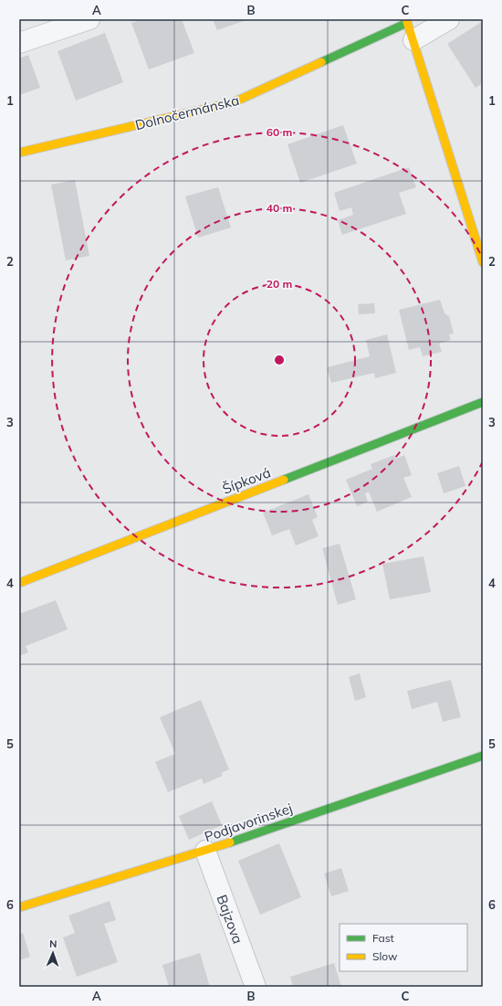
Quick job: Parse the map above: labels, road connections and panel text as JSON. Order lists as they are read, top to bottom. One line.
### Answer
{"streets":{"street":["Dolnočermánska","Šípková","Podjavorinskej","Bajzova"]},"crossings":[["Podjavorinskej","Bajzova"]],"legend":["Fast","Slow"],"north":"top","grid":{"columns":["A","B","C"],"rows":["1","2","3","4","5","6"]},"rings":["60 m","40 m","20 m"]}
